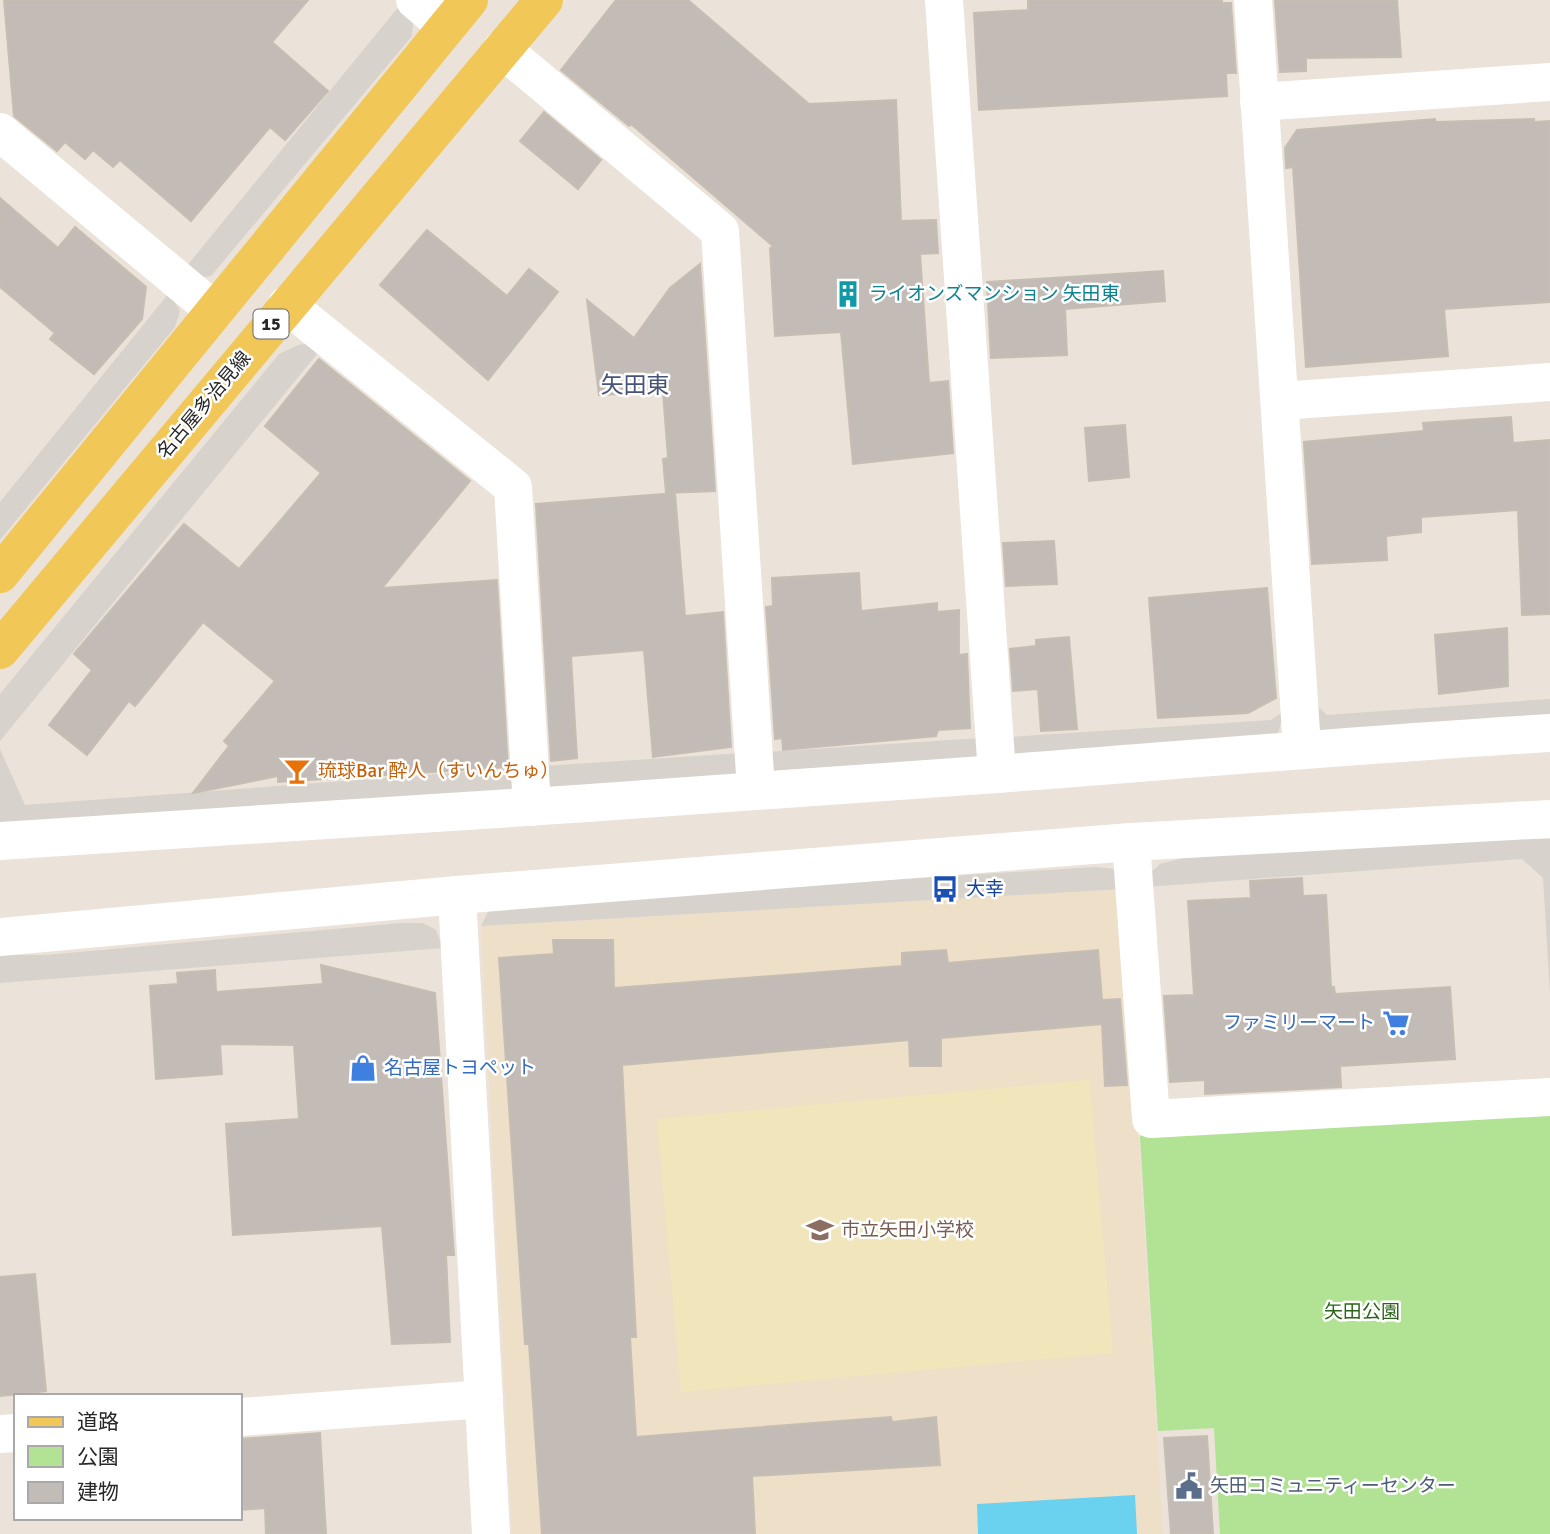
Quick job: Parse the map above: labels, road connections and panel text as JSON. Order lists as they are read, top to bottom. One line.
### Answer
{"streets":{"main road":["15","名古屋多治見線"]},"districts":["矢田東"],"parks":["矢田公園"],"places":{"building":["ライオンズマンション 矢田東"],"bar":["琉球Bar 酔人（すいんちゅ）"],"bus stop":["大幸"],"supermarket":["ファミリーマート"],"shop":["名古屋トヨペット"],"school or university":["市立矢田小学校"],"public building":["矢田コミュニティーセンター"]},"legend":["道路","公園","建物"]}
